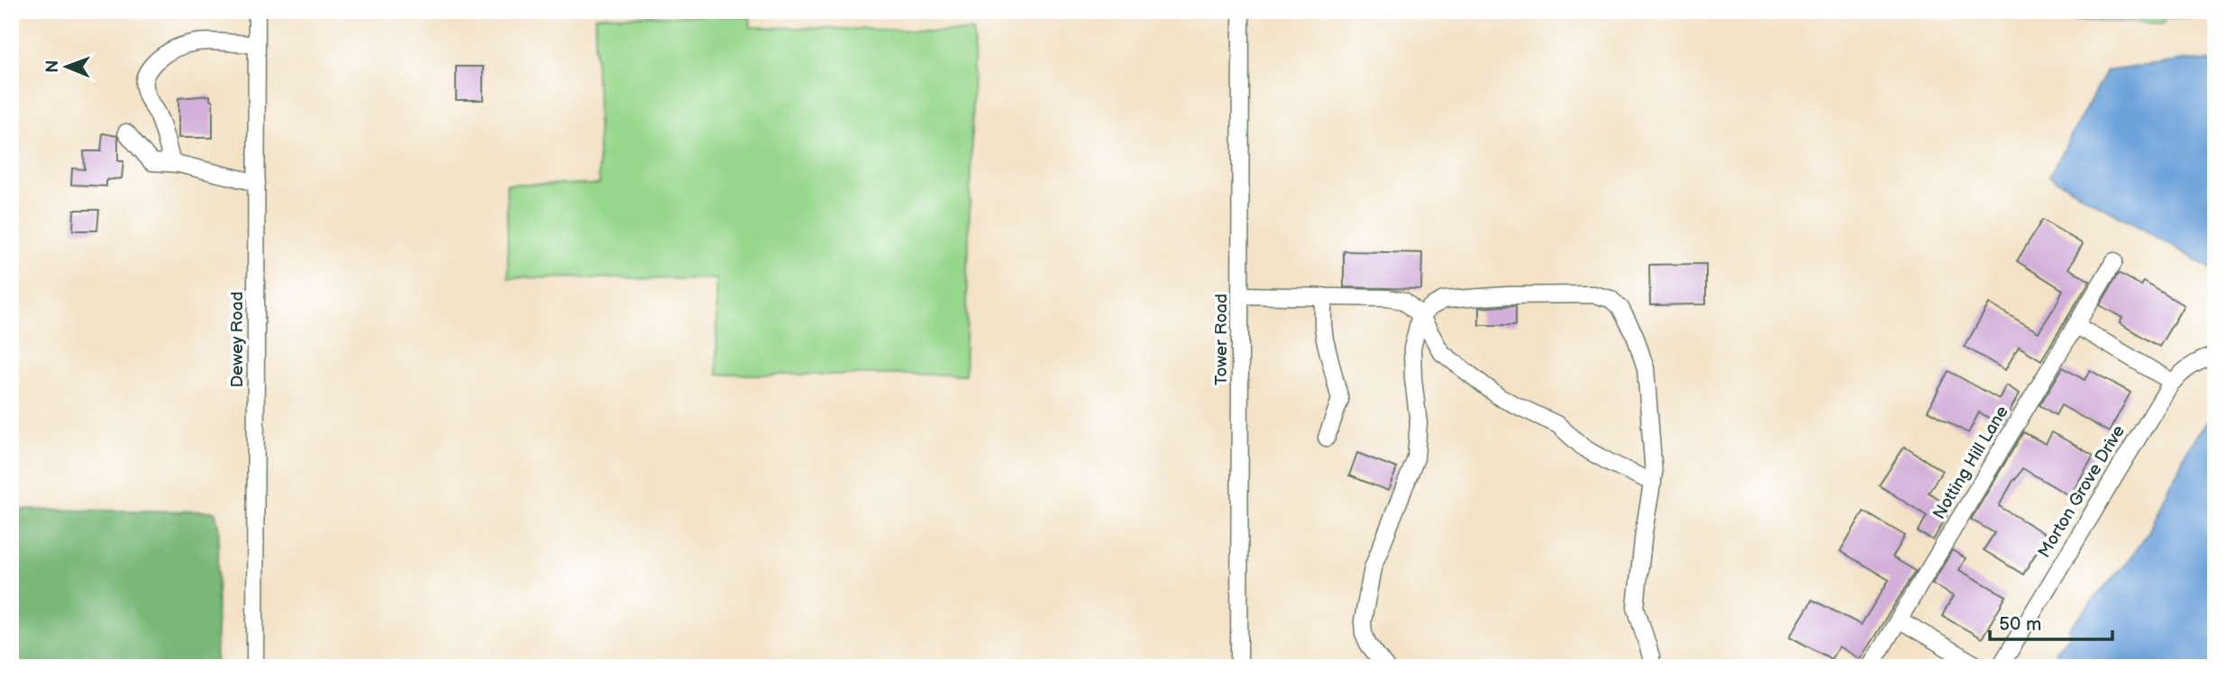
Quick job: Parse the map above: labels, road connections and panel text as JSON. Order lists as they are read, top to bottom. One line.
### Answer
{"streets":{"street":["Dewey Road","Tower Road","Notting Hill Lane","Morton Grove Drive"]},"scale_bar":"50 m","north":"left"}
